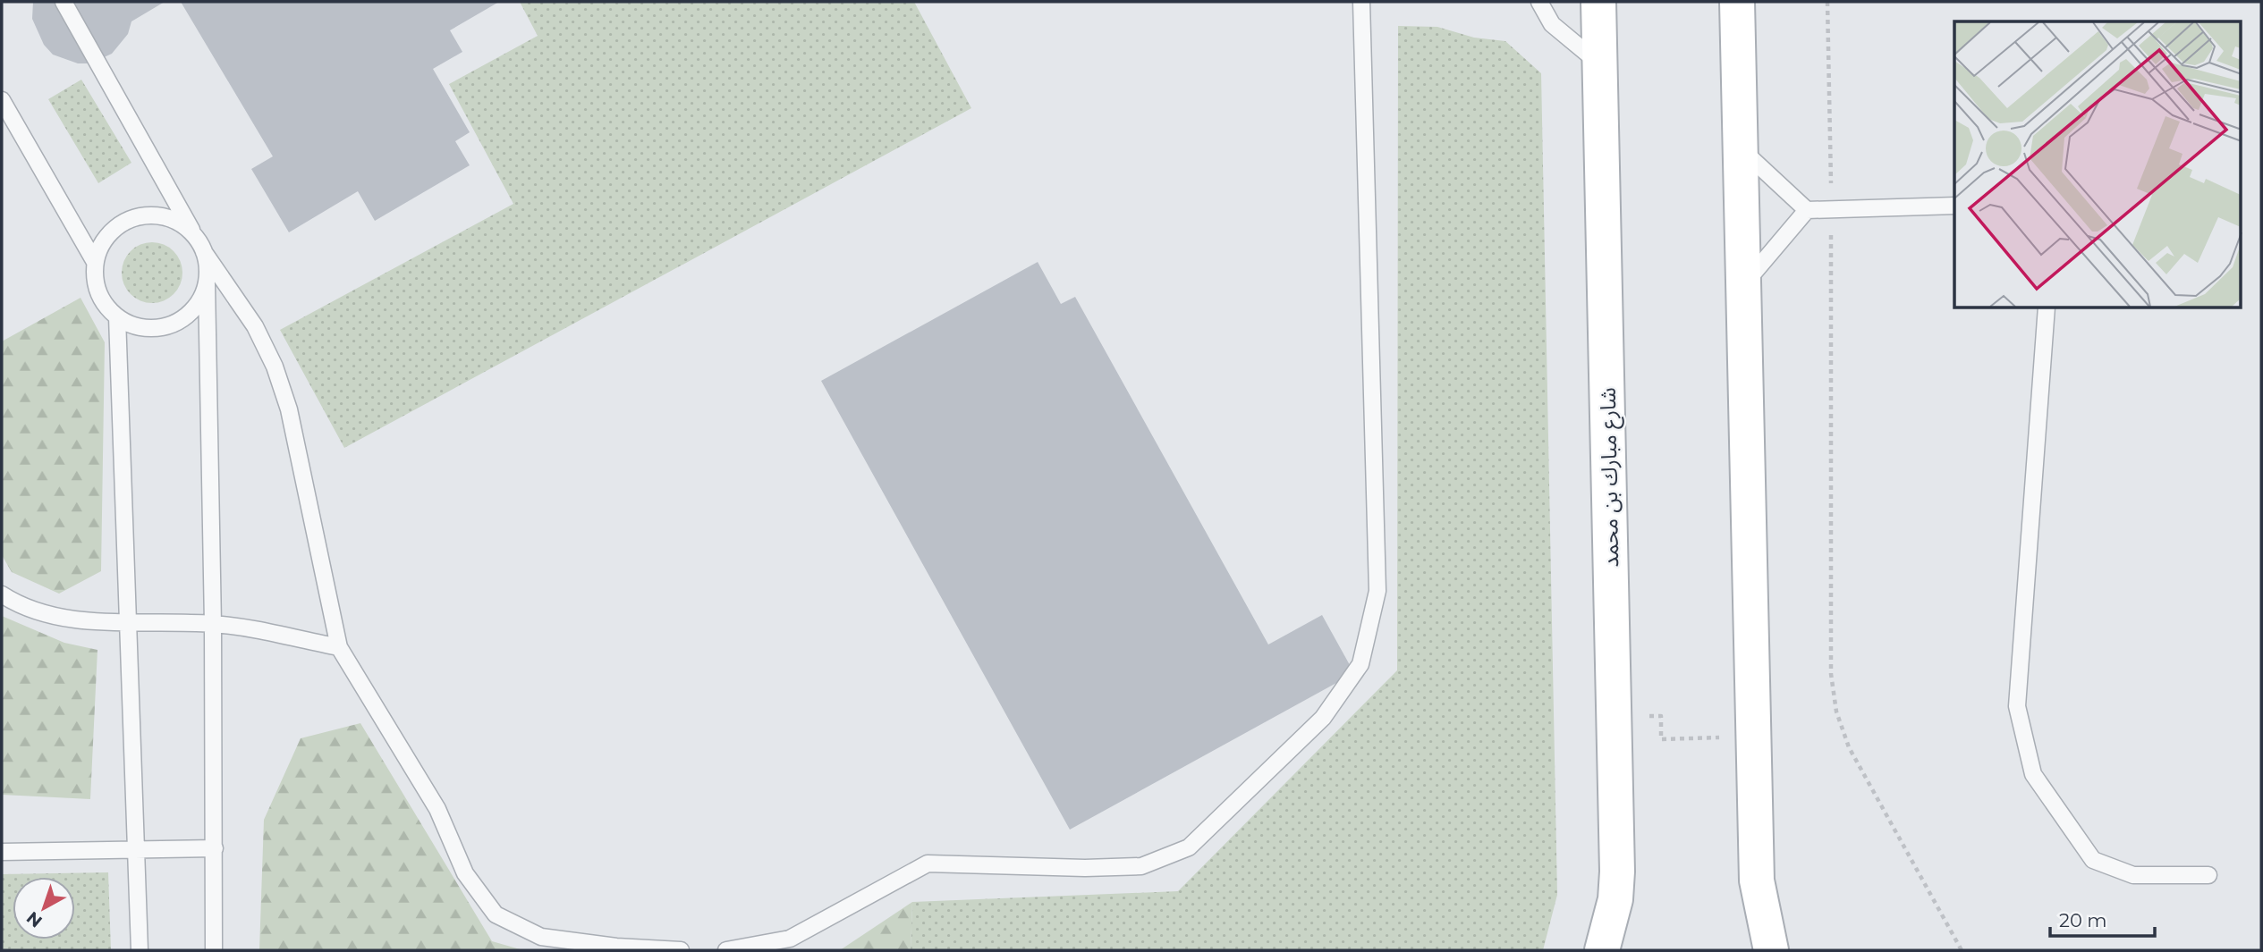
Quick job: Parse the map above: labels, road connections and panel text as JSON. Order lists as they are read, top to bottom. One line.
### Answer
{"streets":{"street":["شارع مبارك بن محمد"]},"scale_bar":"20 m","north":"bottom left"}
